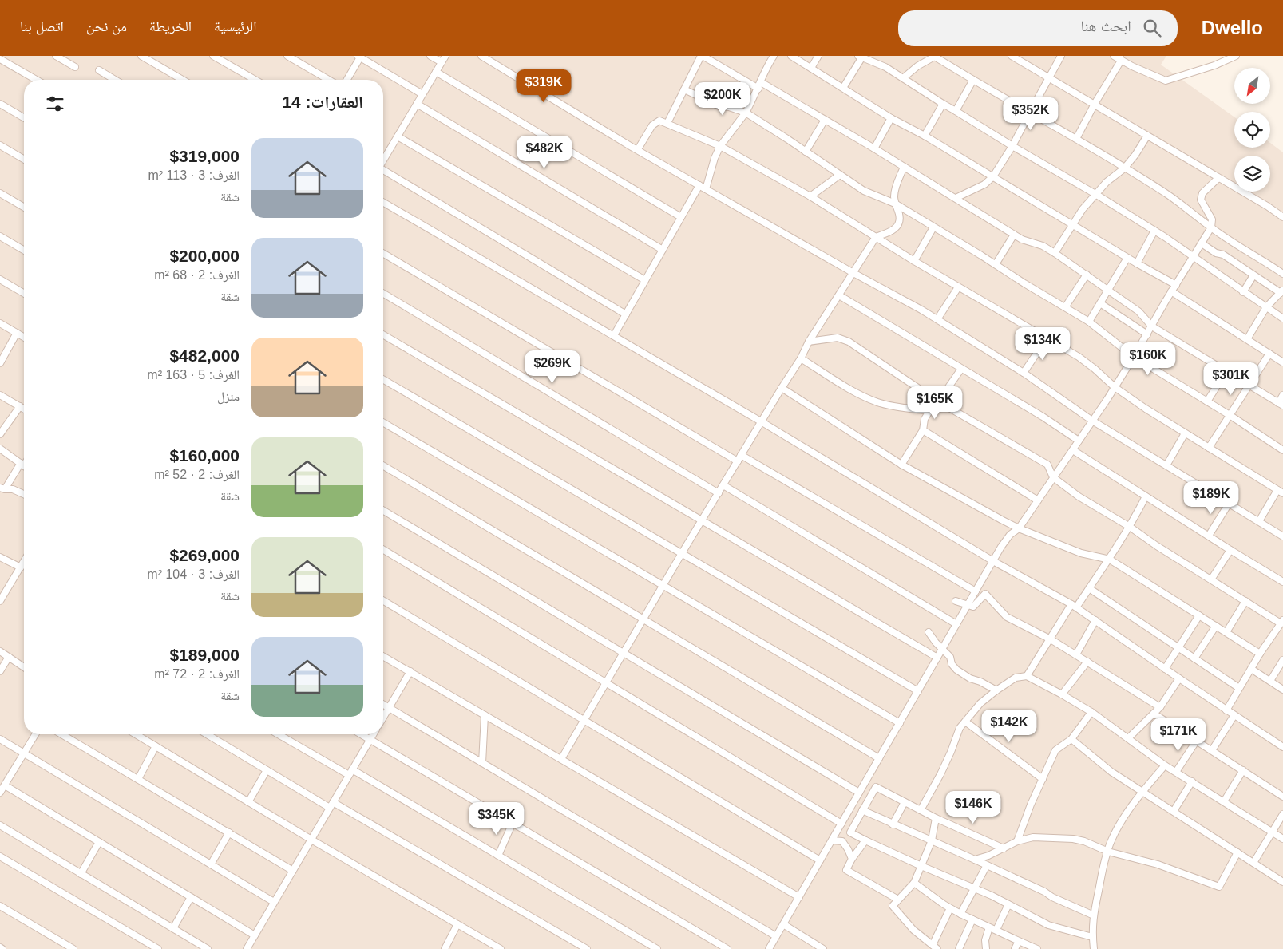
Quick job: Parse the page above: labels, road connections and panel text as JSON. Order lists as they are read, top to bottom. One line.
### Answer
{"north":"bottom left","page":{"header":"Dwello","search":"ابحث هنا","nav":["الرئيسية","الخريطة","من نحن","اتصل بنا"],"price":["$319K","$200K","$352K","$482K","$134K","$160K","$269K","$301K","$165K","$189K","$142K","$171K","$146K","$345K"],"heading":"العقارات: 14","list":[{"name":"$319,000","note":"الغرف: 3 · 113 m² · شقة"},{"name":"$200,000","note":"الغرف: 2 · 68 m² · شقة"},{"name":"$482,000","note":"الغرف: 5 · 163 m² · منزل"},{"name":"$160,000","note":"الغرف: 2 · 52 m² · شقة"},{"name":"$269,000","note":"الغرف: 3 · 104 m² · شقة"},{"name":"$189,000","note":"الغرف: 2 · 72 m² · شقة"}]}}
